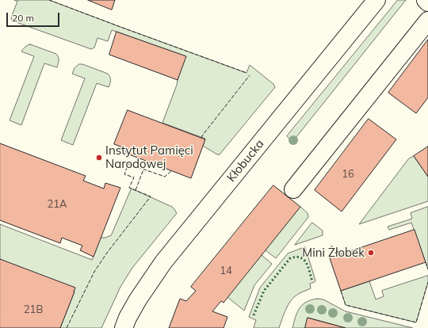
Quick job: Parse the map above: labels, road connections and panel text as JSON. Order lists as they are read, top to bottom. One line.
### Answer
{"streets":{"street":["Kłobucka"]},"places":["Instytut Pamięci Narodowej","Mini Żłobek"],"house_numbers":["16","21A","14","21B"],"scale_bar":"20 m"}
